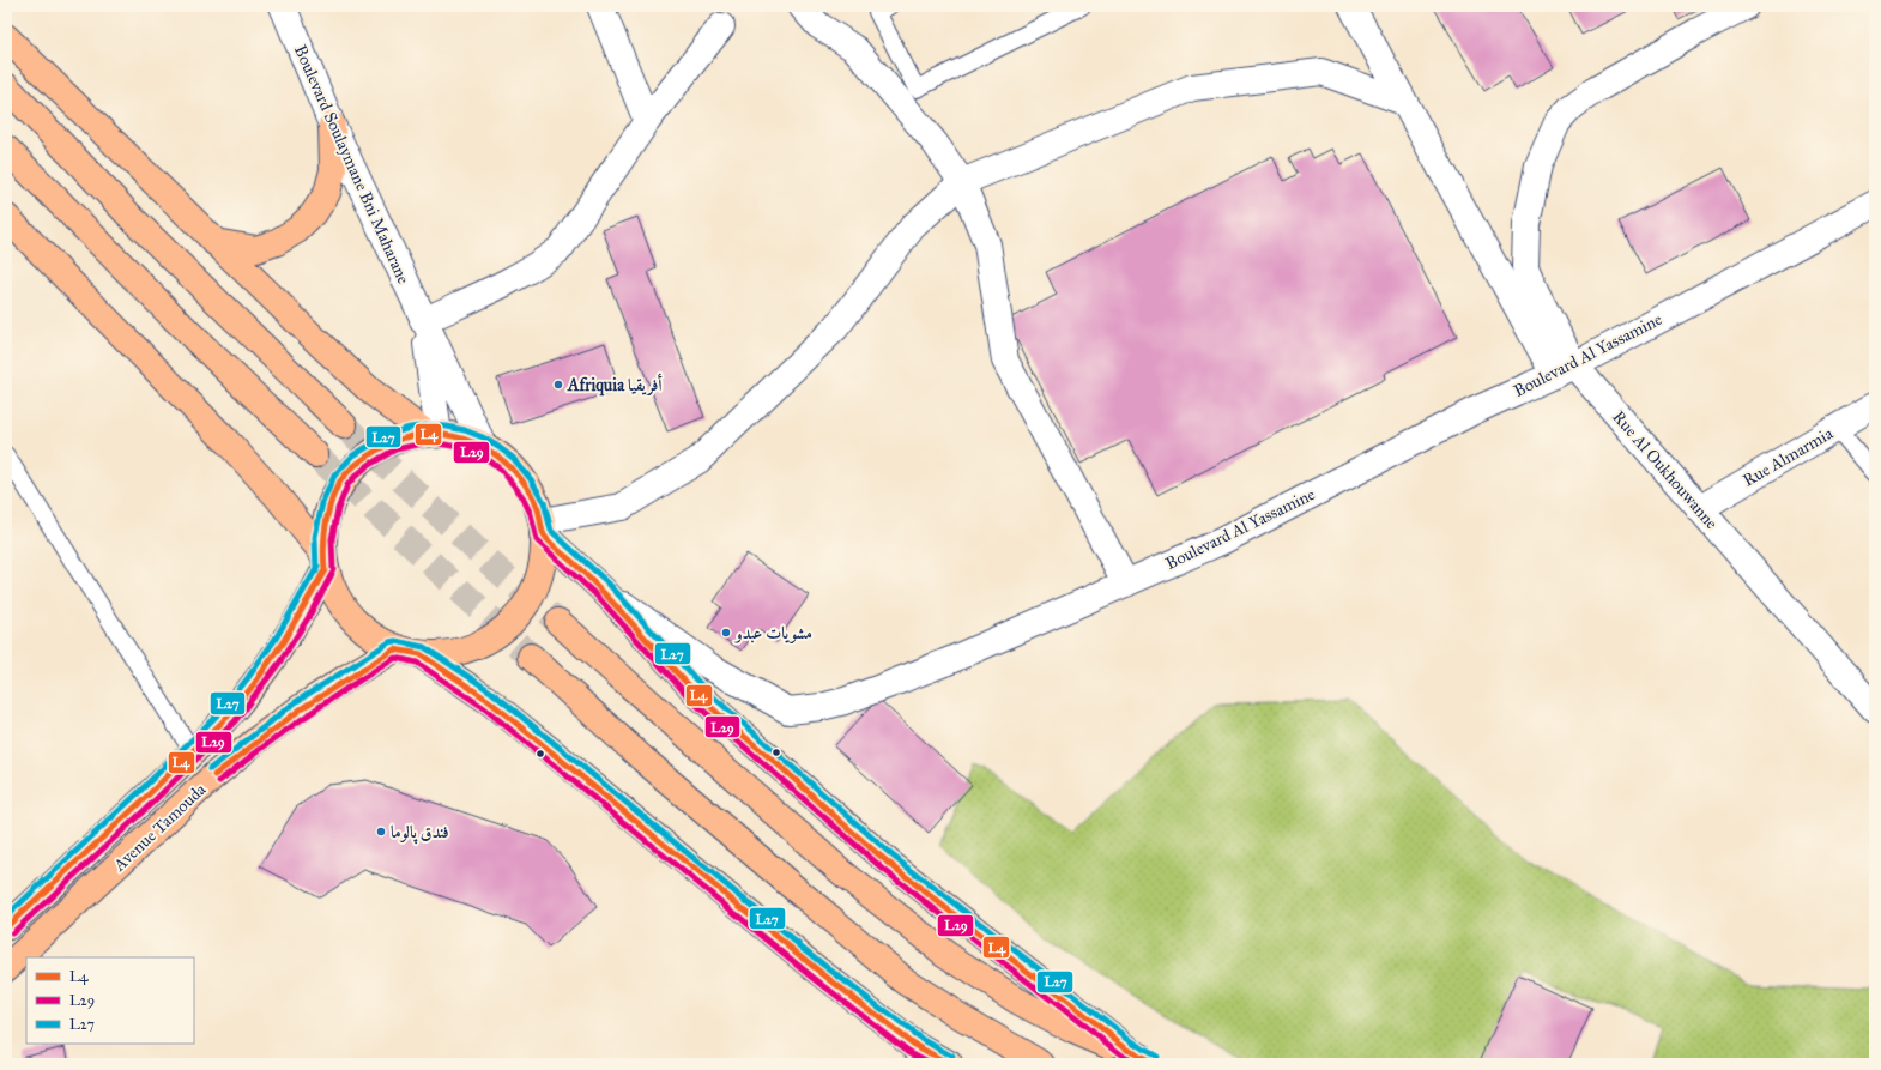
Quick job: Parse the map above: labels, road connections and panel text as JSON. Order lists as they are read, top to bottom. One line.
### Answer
{"streets":{"highway":["Avenue Tamouda"],"street":["Boulevard Soulaymane Bni Maharane","Boulevard Al Yassamine","Rue Almarmia","Rue Al Oukhouwanne"]},"crossings":[["Boulevard Al Yassamine","Rue Al Oukhouwanne"],["Rue Almarmia","Rue Al Oukhouwanne"]],"places":["Afriquia أفريقيا","مشويات عبدو","فندق پالوما"],"lines":["transit line L27","transit line L4","transit line L29"],"legend":["L4","L29","L27"]}
